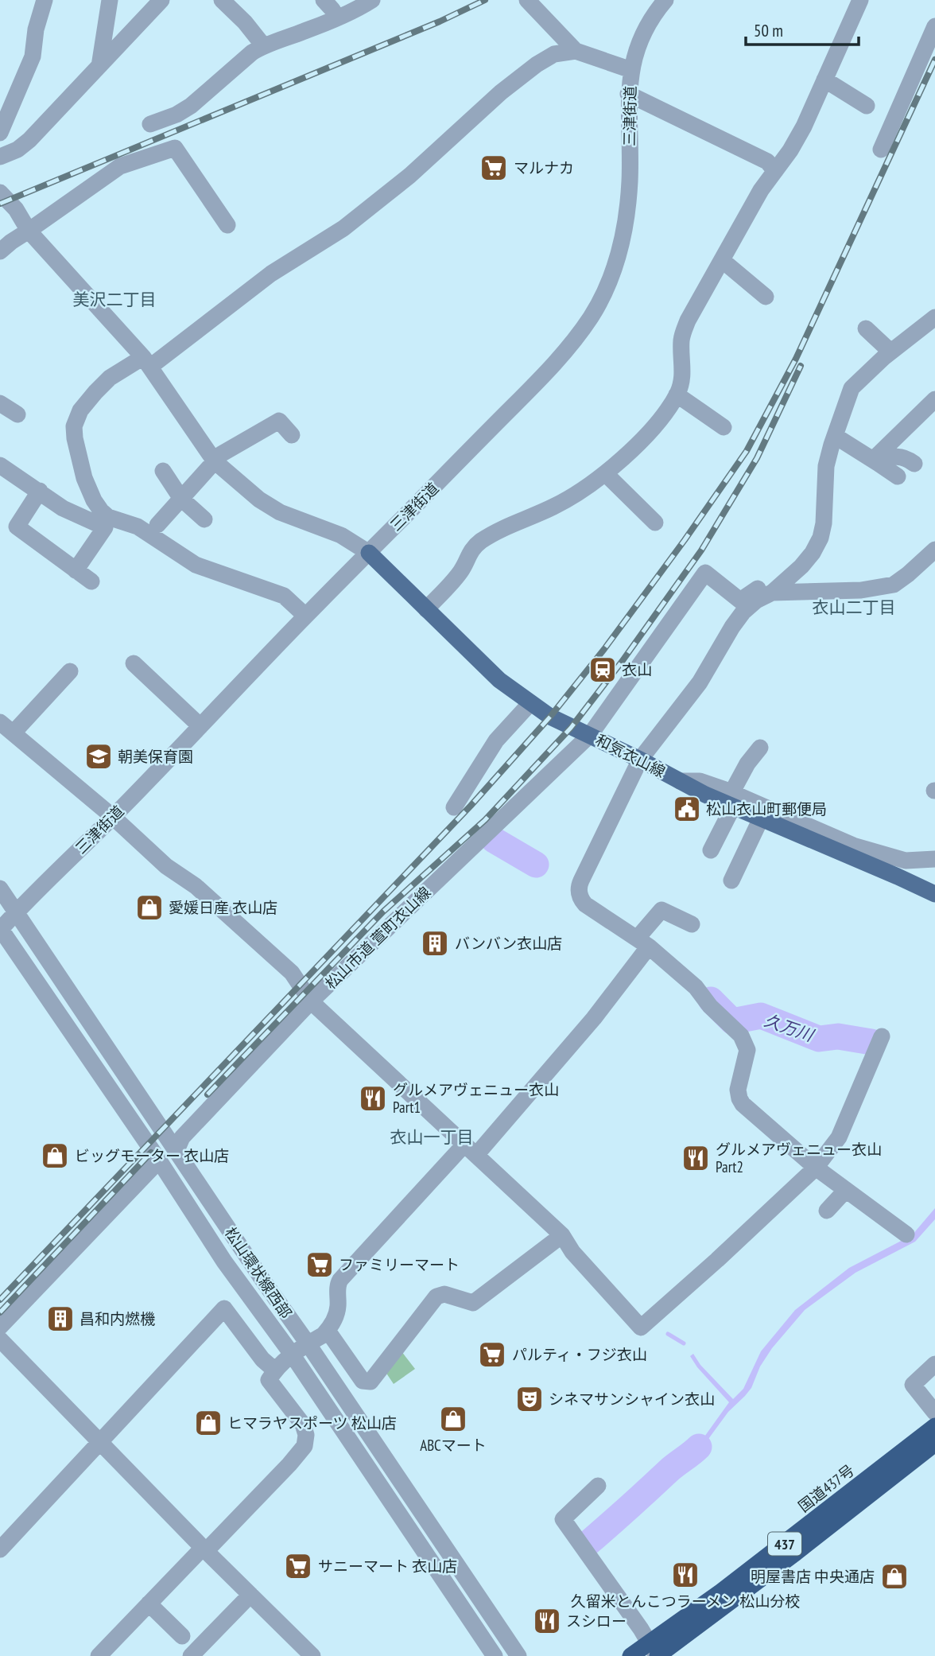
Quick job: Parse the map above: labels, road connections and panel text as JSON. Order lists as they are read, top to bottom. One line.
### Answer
{"streets":{"highway":["国道437号","437"],"main road":["和気衣山線"],"street":["三津街道","松山市道 萱町衣山線","松山環状線西部"]},"crossings":[["三津街道","和気衣山線"],["三津街道","松山環状線西部"],["和気衣山線","松山市道 萱町衣山線"],["松山市道 萱町衣山線","松山環状線西部"]],"districts":["美沢二丁目","衣山二丁目","衣山一丁目"],"water":["久万川"],"places":{"supermarket":["マルナカ","ファミリーマート","パルティ・フジ衣山","サニーマート 衣山店"],"station":["衣山"],"school or university":["朝美保育園"],"public building":["松山衣山町郵便局"],"shop":["愛媛日産 衣山店","ビッグモーター 衣山店","ABCマート","ヒマラヤスポーツ 松山店","明屋書店 中央通店"],"building":["バンバン衣山店","昌和内燃機"],"restaurant":["グルメアヴェニュー衣山 Part1","グルメアヴェニュー衣山 Part2","久留米とんこつラーメン 松山分校","スシロー"],"theatre":["シネマサンシャイン衣山"]},"scale_bar":"50 m"}
